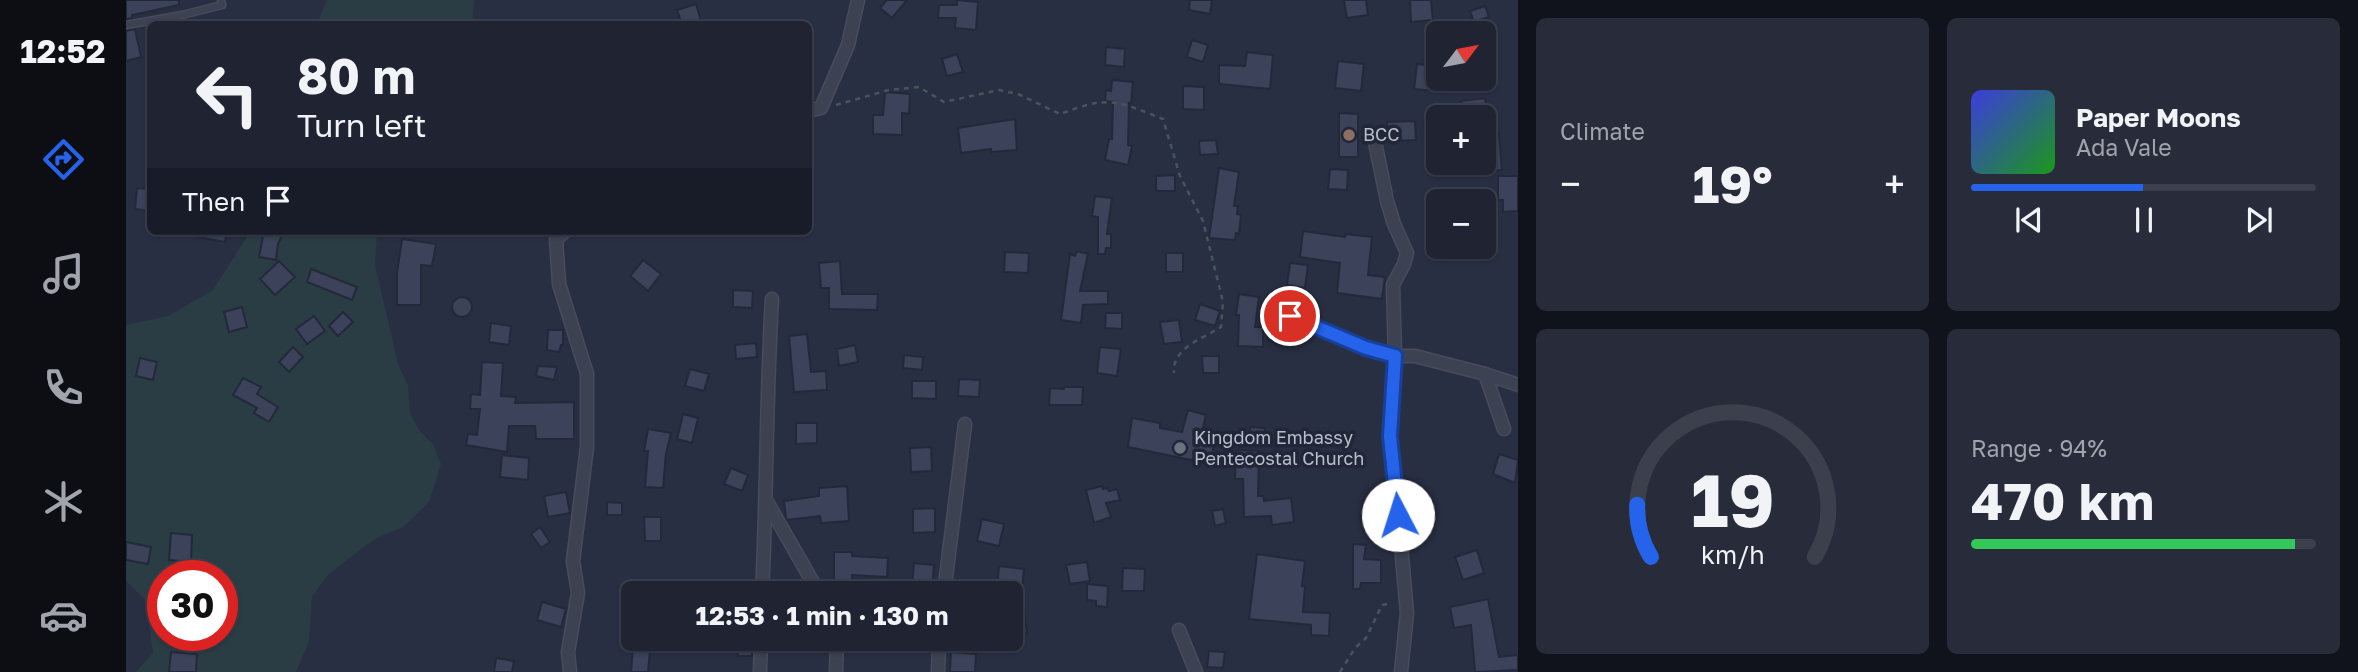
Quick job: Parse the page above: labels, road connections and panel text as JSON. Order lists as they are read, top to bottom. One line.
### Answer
{"places":["BCC","Kingdom Embassy Pentecostal Church"],"north":"top right","page":{"tabs":"12:52","tile":["Climate",["Range · 94%","470 km"]],"map_buttons":["+","−"],"turn":["80 m","Turn left"],"song":["Paper Moons","Ada Vale"],"heat":["−","19°","+"],"then":"Then","limit":"30","trip":"12:53 · 1 min · 130 m","gauge":["19","km/h"]}}
